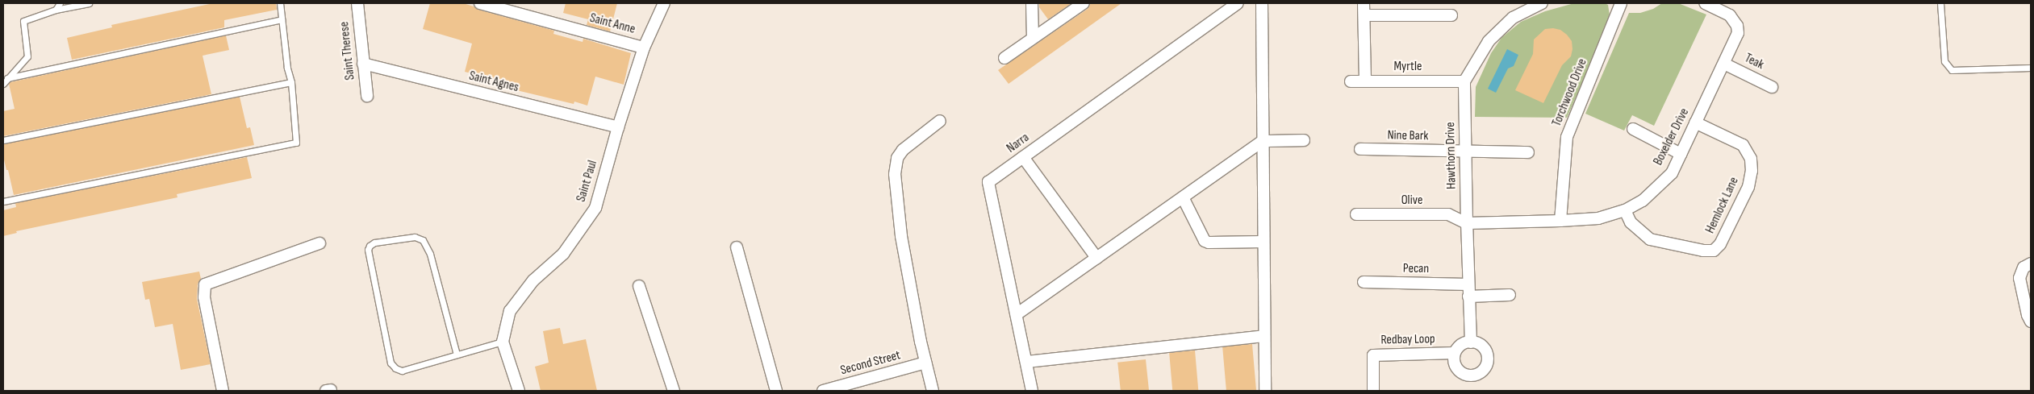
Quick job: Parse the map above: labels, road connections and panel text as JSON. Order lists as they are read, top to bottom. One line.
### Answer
{"streets":{"street":["Saint Anne","Saint Therese","Teak","Myrtle","Saint Agnes","Torchwood Drive","Nine Bark","Boxelder Drive","Narra","Hawthorn Drive","Saint Paul","Olive","Hemlock Lane","Pecan","Redbay Loop","Second Street"]},"crossings":[["Saint Anne","Saint Paul"],["Saint Therese","Saint Agnes"],["Teak","Boxelder Drive"],["Myrtle","Hawthorn Drive"],["Saint Agnes","Saint Paul"],["Torchwood Drive","Boxelder Drive"],["Nine Bark","Hawthorn Drive"],["Boxelder Drive","Hawthorn Drive"],["Boxelder Drive","Olive"],["Boxelder Drive","Hemlock Lane"],["Hawthorn Drive","Olive"],["Hawthorn Drive","Pecan"],["Hawthorn Drive","Redbay Loop"]]}
